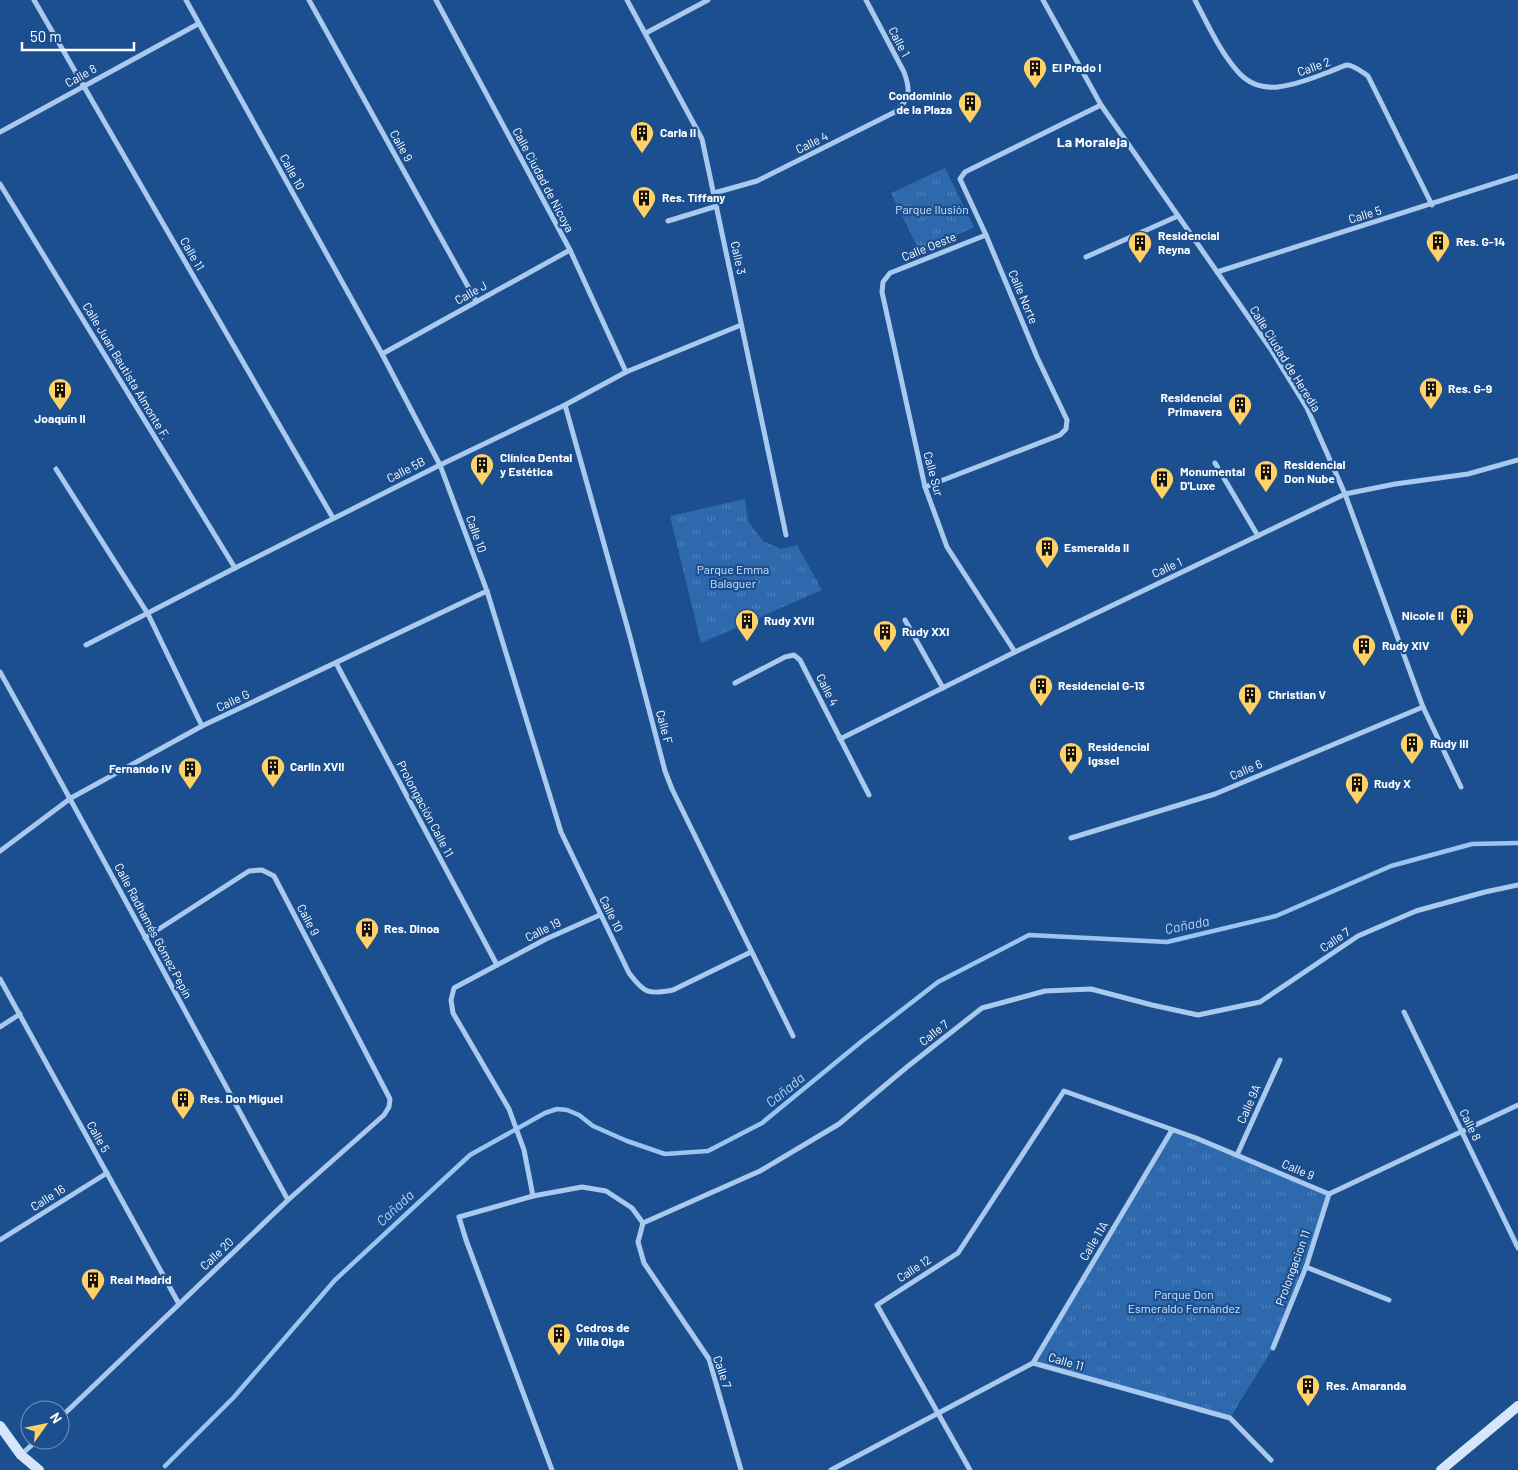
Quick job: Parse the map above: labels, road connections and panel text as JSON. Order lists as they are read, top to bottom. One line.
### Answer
{"streets":{"street":["Calle 1","Calle 2","Calle 8","Calle 4","Calle 9","Calle 10","Calle Ciudad de Nicoya","Calle 5","Calle Oeste","Calle 11","Calle 3","Calle J","Calle Norte","Calle Ciudad de Heredia","Calle Juan Bautista Almonte F.","Calle 5B","Calle Sur","Calle G","Calle F","Calle 6","Prolongación Calle 11","Calle 19","Calle Radhamés Gómez Pepín","Calle 7","Calle 9A","Calle 16","Calle 11A","Calle 20","Prolongacion 11","Calle 12"]},"crossings":[["Calle 1","Calle 4"],["Calle 1","Calle Ciudad de Heredia"],["Calle 1","Calle Sur"],["Calle 2","Calle 5"],["Calle 8","Calle 10"],["Calle 8","Calle 11"],["Calle 4","Calle 3"],["Calle 9","Calle J"],["Calle 9","Calle Radhamés Gómez Pepín"],["Calle 9","Calle 9A"],["Calle 9","Calle 11A"],["Calle 9","Calle 20"],["Calle 9","Prolongacion 11"],["Calle 9","Calle 12"],["Calle 10","Calle J"],["Calle 10","Calle 5B"],["Calle 10","Calle G"],["Calle 10","Calle F"],["Calle 10","Calle 19"],["Calle Ciudad de Nicoya","Calle J"],["Calle Ciudad de Nicoya","Calle 5B"],["Calle 5","Calle Ciudad de Heredia"],["Calle 5","Calle 16"],["Calle 5","Calle 20"],["Calle Oeste","Calle Norte"],["Calle Oeste","Calle Sur"],["Calle 11","Calle 5B"],["Calle 11","Calle 11A"],["Calle 11","Calle 12"],["Calle 3","Calle 5B"],["Calle Norte","Calle Ciudad de Heredia"],["Calle Norte","Calle Sur"],["Calle Ciudad de Heredia","Calle 6"],["Calle Juan Bautista Almonte F.","Calle 5B"],["Calle 5B","Calle F"],["Calle G","Prolongación Calle 11"],["Calle G","Calle Radhamés Gómez Pepín"],["Prolongación Calle 11","Calle 19"],["Calle Radhamés Gómez Pepín","Calle 20"]],"districts":["La Moraleja"],"water":["Cañada"],"parks":["Parque Ilusión","Parque Emma Balaguer","Parque Don Esmeraldo Fernández"],"places":{"building":["El Prado I","Condominio de la Plaza","Carla II","Res. Tiffany","Res. G-14","Residencial Reyna","Res. G-9","Joaquín II","Residencial Primavera","Clínica Dental y Estética","Residencial Don Nube","Monumental D'Luxe","Esmeralda II","Nicole II","Rudy XVII","Rudy XXI","Rudy XIV","Residencial G-13","Christian V","Rudy III","Residencial Igssel","Carlin XVII","Fernando IV","Rudy X","Res. Dinoa","Res. Don Miguel","Real Madrid","Cedros de Villa Olga","Res. Amaranda"]},"scale_bar":"50 m","north":"top right"}
